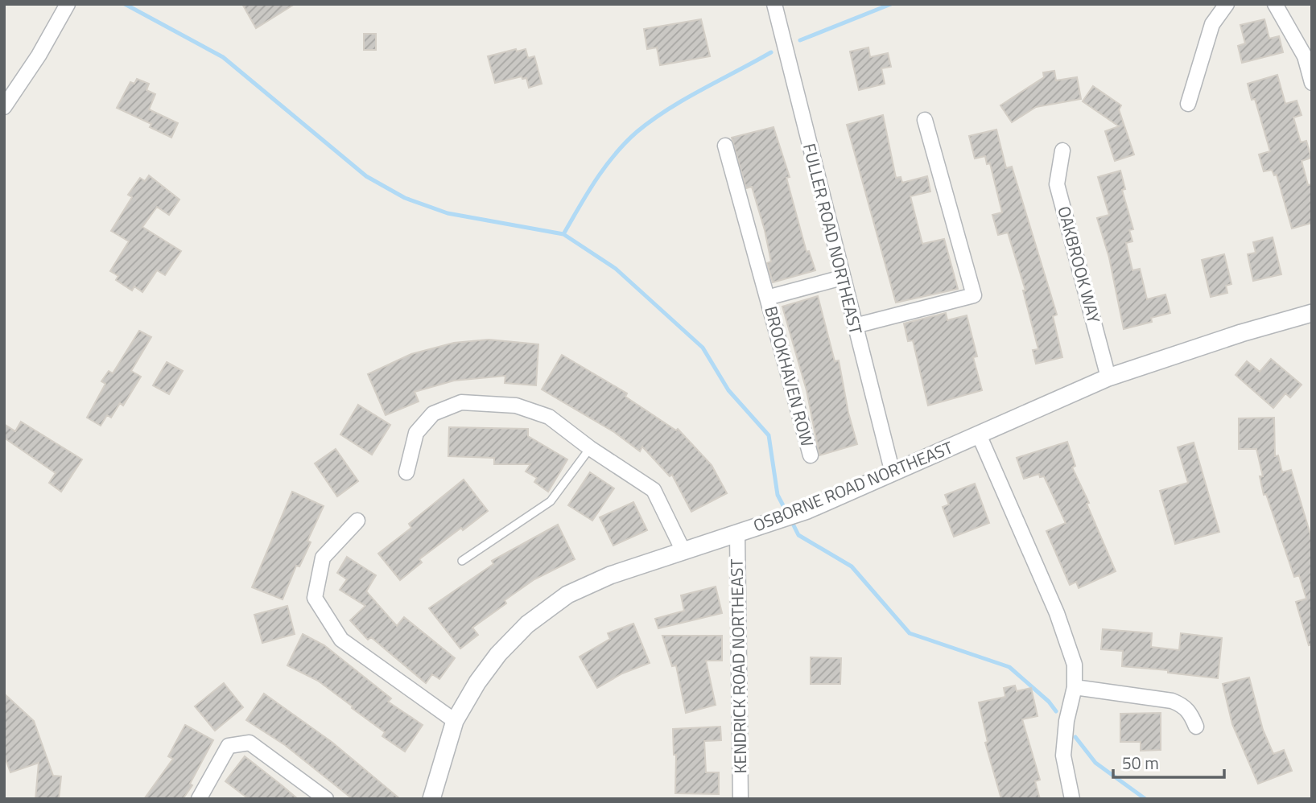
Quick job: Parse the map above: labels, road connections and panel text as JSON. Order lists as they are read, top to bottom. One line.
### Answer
{"streets":{"street":["FULLER ROAD NORTHEAST","OAKBROOK WAY","BROOKHAVEN ROW","OSBORNE ROAD NORTHEAST","KENDRICK ROAD NORTHEAST"]},"crossings":[["FULLER ROAD NORTHEAST","BROOKHAVEN ROW"],["FULLER ROAD NORTHEAST","OSBORNE ROAD NORTHEAST"],["OAKBROOK WAY","OSBORNE ROAD NORTHEAST"],["OSBORNE ROAD NORTHEAST","KENDRICK ROAD NORTHEAST"]],"scale_bar":"50 m"}
